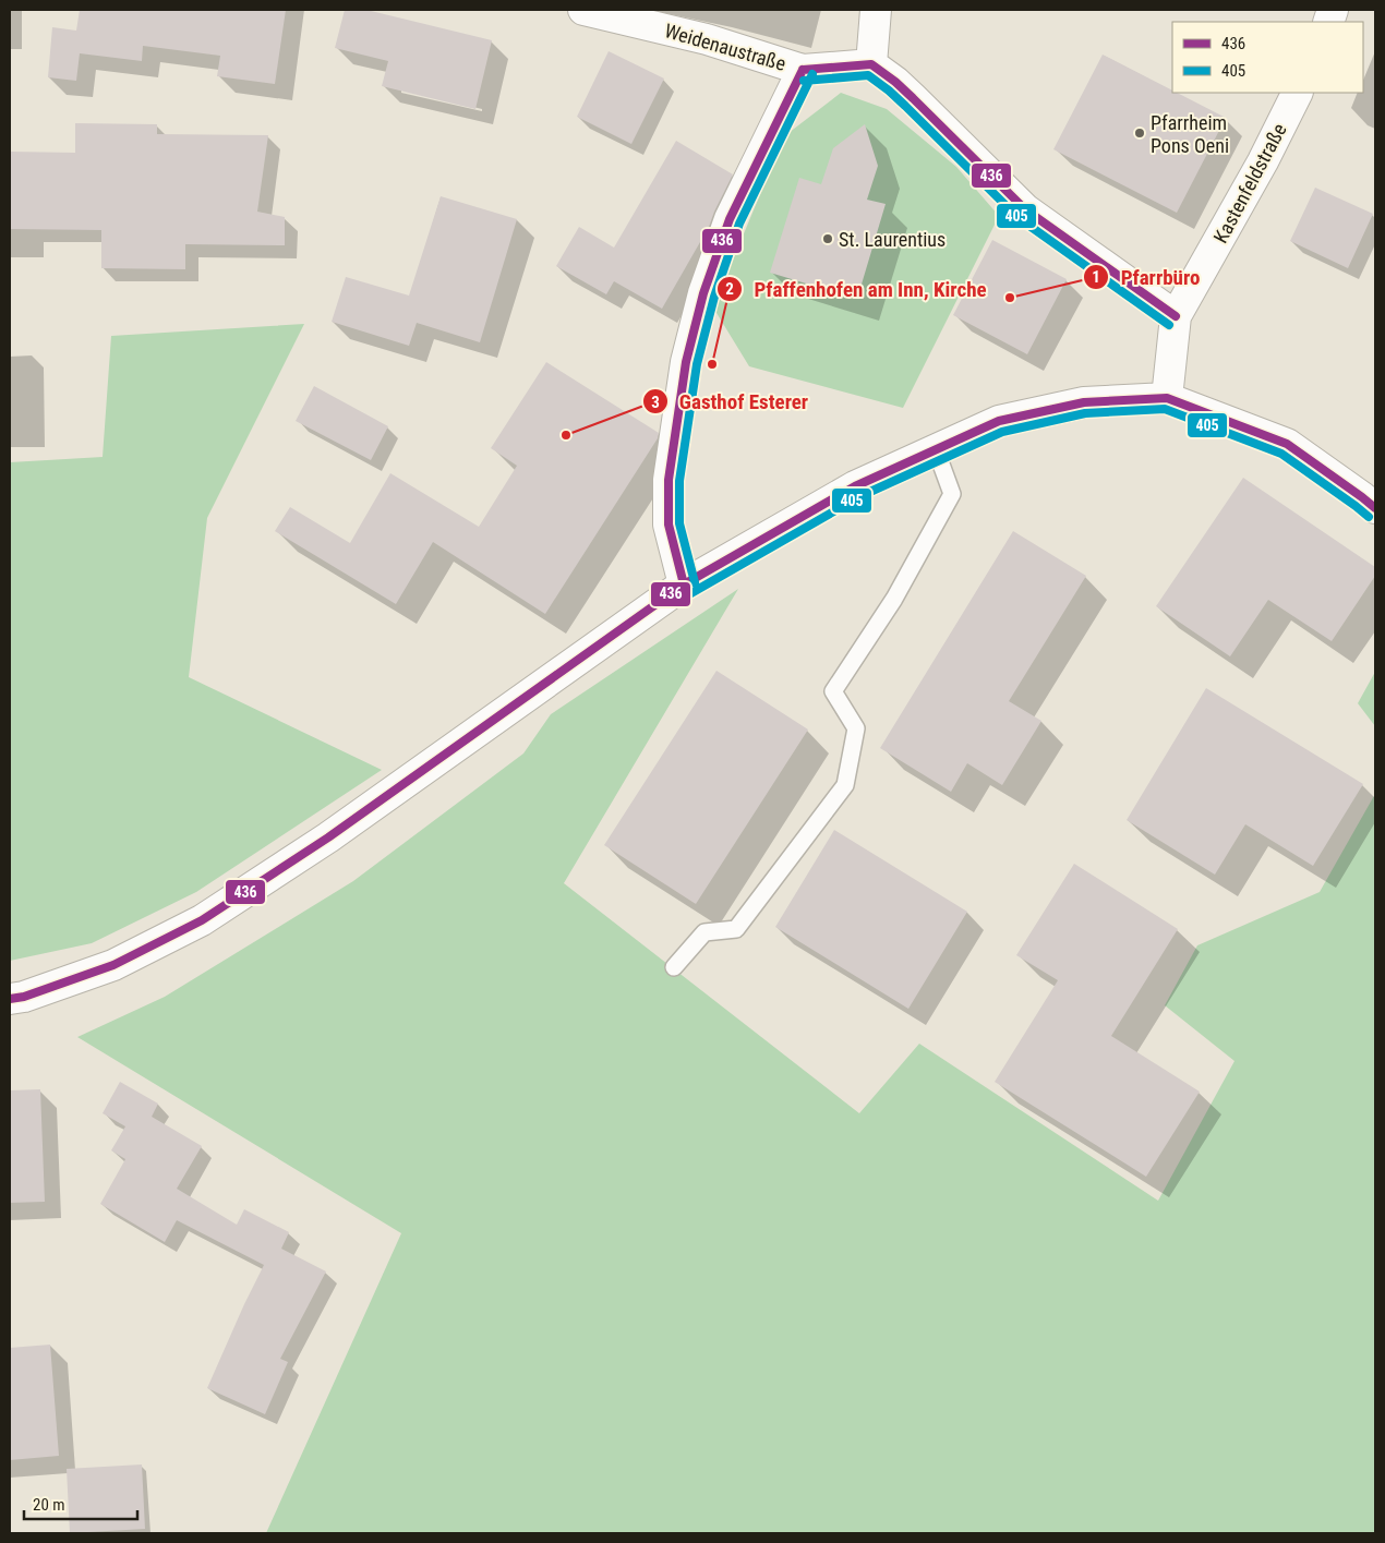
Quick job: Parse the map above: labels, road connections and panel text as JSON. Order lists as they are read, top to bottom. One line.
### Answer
{"streets":{"street":["Weidenaustraße","Kastenfeldstraße"]},"places":["Pfarrheim Pons Oeni","St. Laurentius","Pfarrbüro","Pfaffenhofen am Inn, Kirche","Gasthof Esterer"],"lines":["transit line 436","transit line 405"],"legend":["436","405"],"scale_bar":"20 m"}
